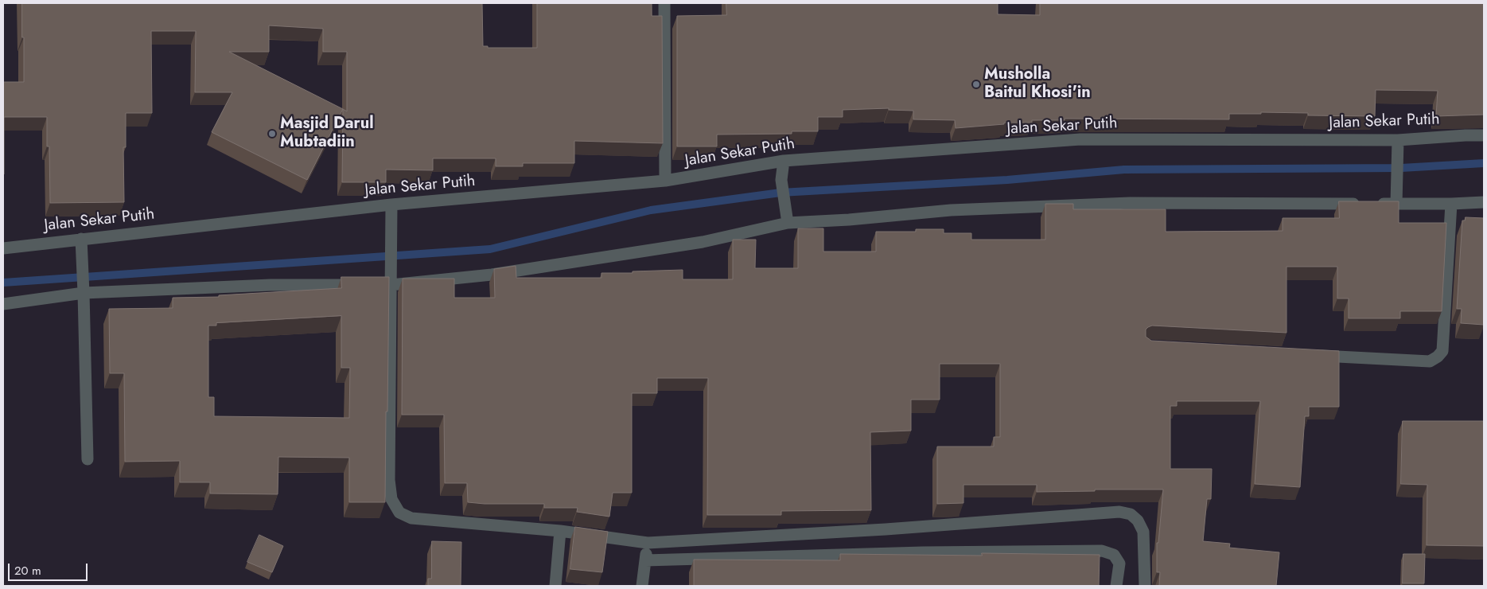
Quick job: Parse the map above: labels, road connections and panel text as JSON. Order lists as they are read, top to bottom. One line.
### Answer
{"streets":{"street":["Jalan Sekar Putih"]},"places":["Musholla Baitul Khosi'in","Masjid Darul Mubtadiin"],"scale_bar":"20 m"}
